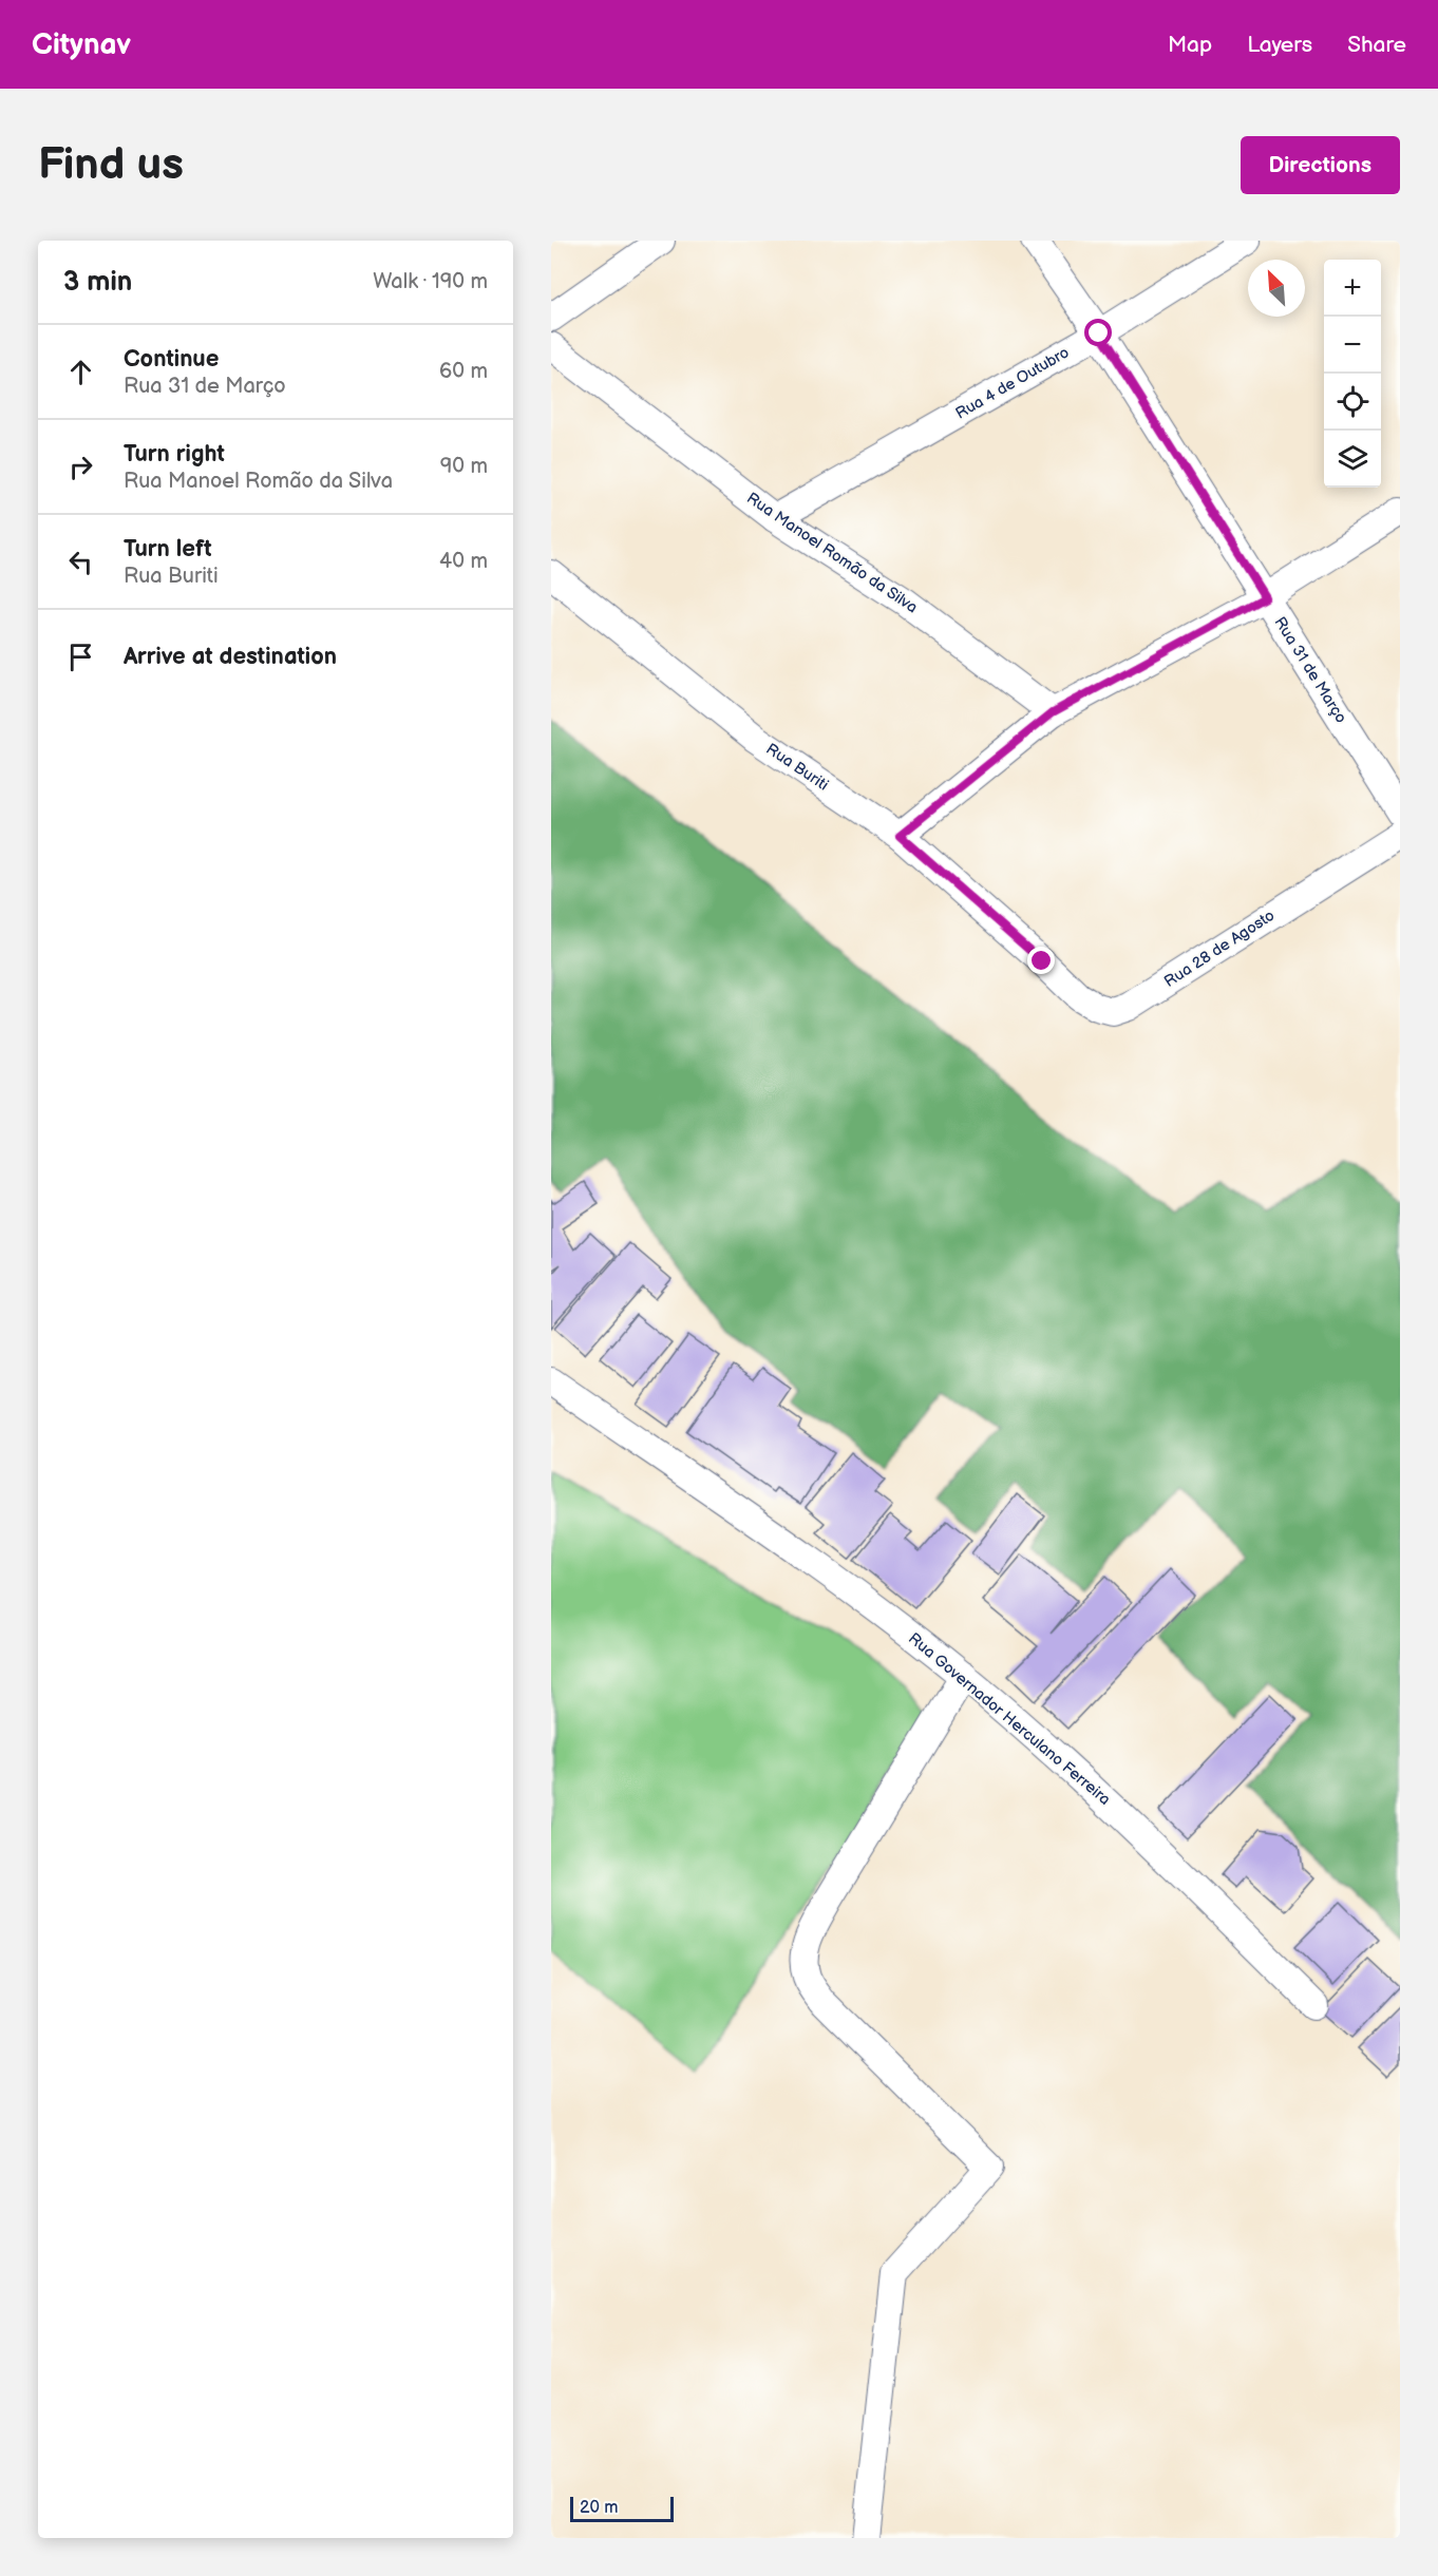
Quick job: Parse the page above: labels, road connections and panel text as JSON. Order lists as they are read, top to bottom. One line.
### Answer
{"streets":{"street":["Rua 4 de Outubro","Rua Manoel Romão da Silva","Rua 31 de Março","Rua Buriti","Rua 28 de Agosto","Rua Governador Herculano Ferreira"]},"crossings":[["Rua 4 de Outubro","Rua Manoel Romão da Silva"],["Rua 4 de Outubro","Rua 31 de Março"],["Rua Buriti","Rua 28 de Agosto"]],"scale_bar":"20 m","north":"top left","page":{"header":"Citynav","nav":["Map","Layers","Share"],"buttons":"Directions","title":"Find us","heading":["3 min","Walk · 190 m"],"map_buttons":["+","−"],"list":[["Continue","Rua 31 de Março","60 m"],["Turn right","Rua Manoel Romão da Silva","90 m"],["Turn left","Rua Buriti","40 m"],"Arrive at destination"],"scale":"20 m"}}
